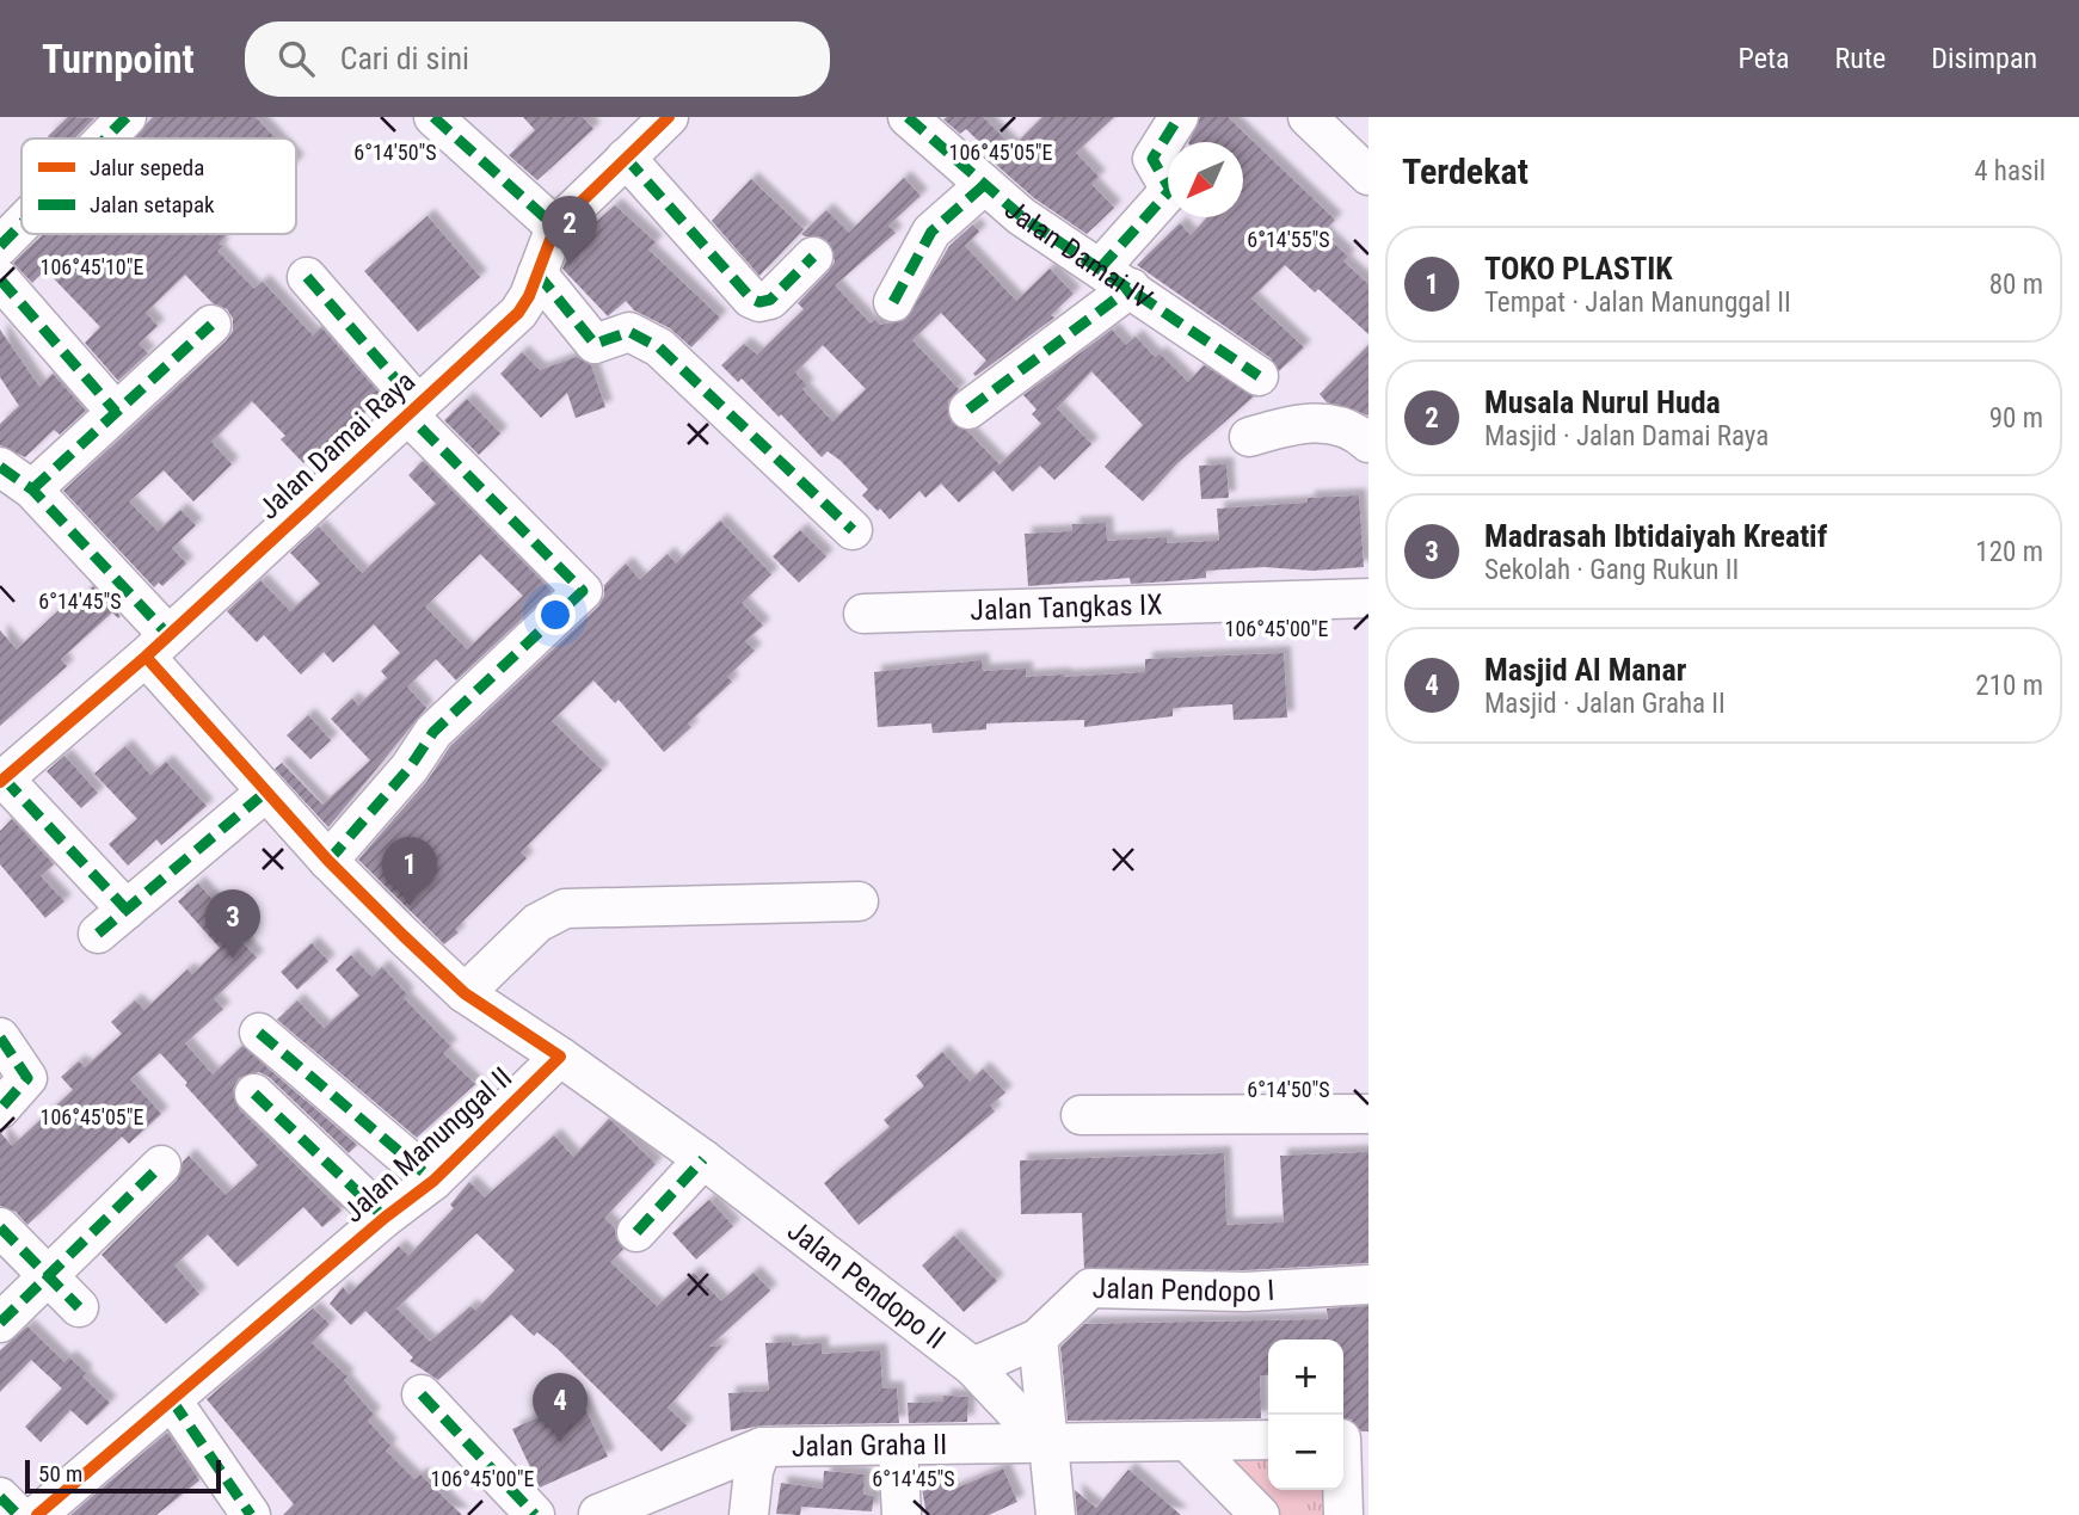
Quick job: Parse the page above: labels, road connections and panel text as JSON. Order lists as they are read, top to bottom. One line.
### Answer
{"streets":{"street":["Jalan Damai IV","Jalan Damai Raya","Jalan Tangkas IX","Jalan Manunggal II","Jalan Pendopo II","Jalan Pendopo I","Jalan Graha II"]},"crossings":[["Jalan Damai Raya","Jalan Manunggal II"],["Jalan Manunggal II","Jalan Pendopo II"],["Jalan Pendopo II","Jalan Pendopo I"],["Jalan Pendopo II","Jalan Graha II"]],"legend":["Jalur sepeda","Jalan setapak"],"scale_bar":"50 m","north":"bottom left","page":{"header":"Turnpoint","search":"Cari di sini","nav":["Peta","Rute","Disimpan"],"heading":["Terdekat","4 hasil"],"pins":["2","1","3","4"],"list":[{"mark":"1","name":"TOKO PLASTIK","note":"Tempat · Jalan Manunggal II","value":"80 m"},{"mark":"2","name":"Musala Nurul Huda","note":"Masjid · Jalan Damai Raya","value":"90 m"},{"mark":"3","name":"Madrasah Ibtidaiyah Kreatif","note":"Sekolah · Gang Rukun II","value":"120 m"},{"mark":"4","name":"Masjid Al Manar","note":"Masjid · Jalan Graha II","value":"210 m"}],"map_buttons":["+","−"],"scale":"50 m"},"coordinates":["6°14'50\"S","106°45'05\"E","6°14'55\"S","106°45'10\"E","6°14'45\"S","106°45'00\"E"]}
